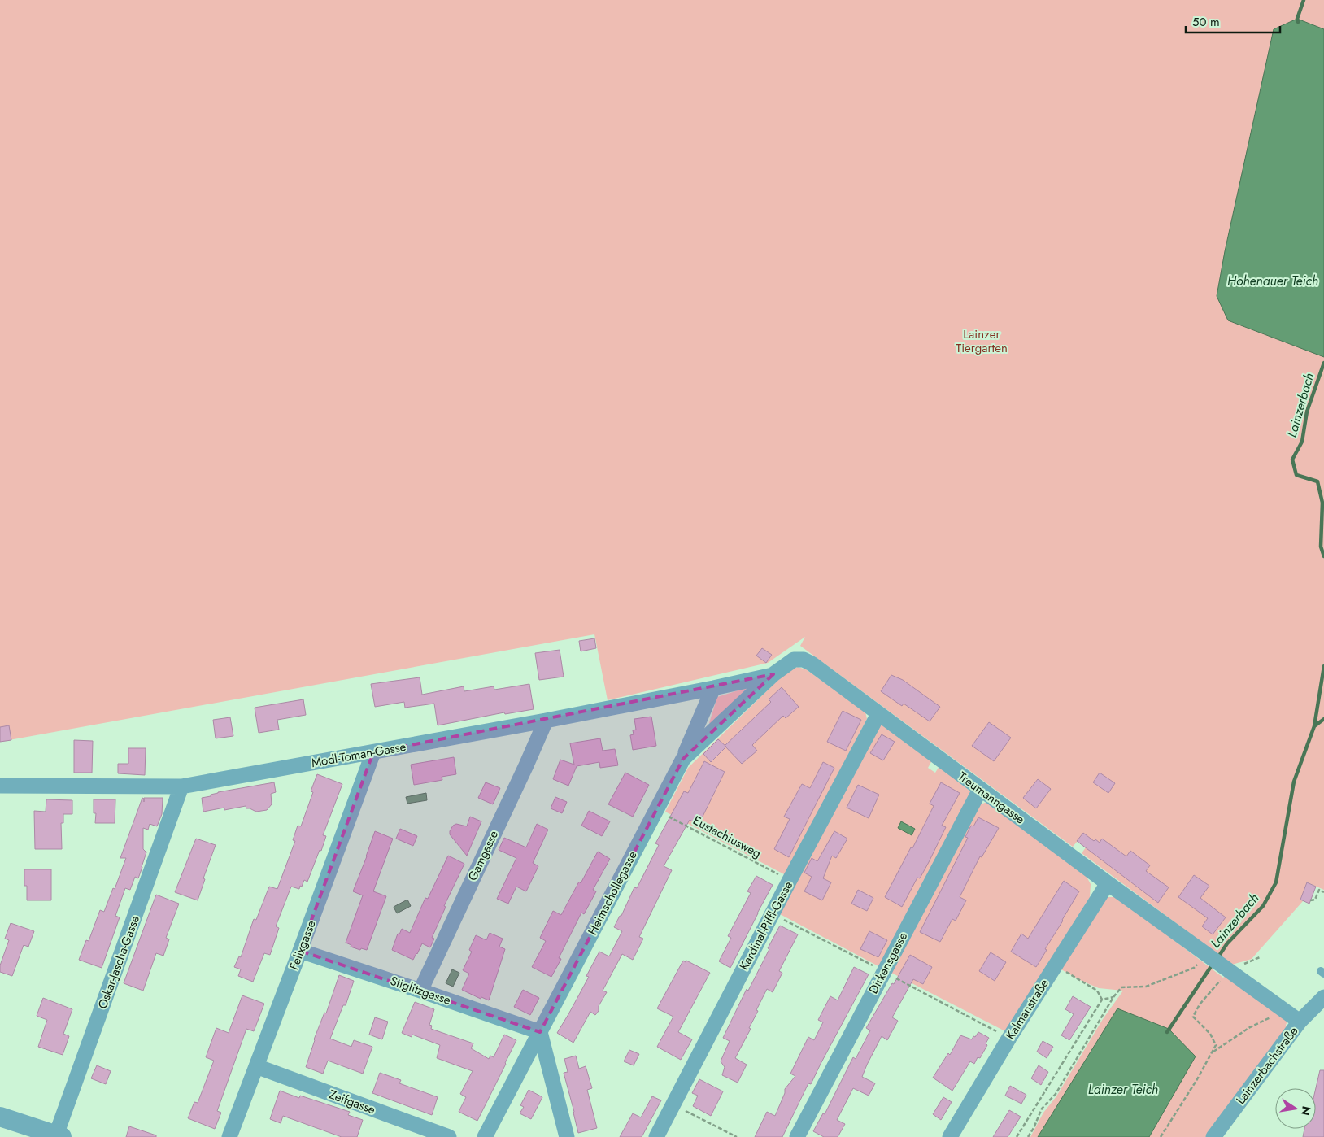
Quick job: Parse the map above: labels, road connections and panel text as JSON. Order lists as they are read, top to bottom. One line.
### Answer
{"streets":{"street":["Modl-Toman-Gasse","Treumanngasse","Gamgasse","Heimschollegasse","Kardinal-Piffl-Gasse","Felixgasse","Oskar-Jascha-Gasse","Dirkensgasse","Stiglitzgasse","Kalmanstraße","Lainzerbachstraße","Zeifgasse"],"path":["Eustachiusweg"]},"crossings":[["Modl-Toman-Gasse","Treumanngasse"],["Modl-Toman-Gasse","Gamgasse"],["Modl-Toman-Gasse","Heimschollegasse"],["Modl-Toman-Gasse","Felixgasse"],["Modl-Toman-Gasse","Oskar-Jascha-Gasse"],["Treumanngasse","Heimschollegasse"],["Treumanngasse","Kardinal-Piffl-Gasse"],["Treumanngasse","Dirkensgasse"],["Treumanngasse","Kalmanstraße"],["Eustachiusweg","Heimschollegasse"],["Eustachiusweg","Kardinal-Piffl-Gasse"],["Gamgasse","Stiglitzgasse"],["Heimschollegasse","Stiglitzgasse"],["Felixgasse","Stiglitzgasse"],["Felixgasse","Zeifgasse"]],"water":["Hohenauer Teich","Lainzerbach","Lainzer Teich"],"parks":["Lainzer Tiergarten"],"scale_bar":"50 m","north":"right"}
